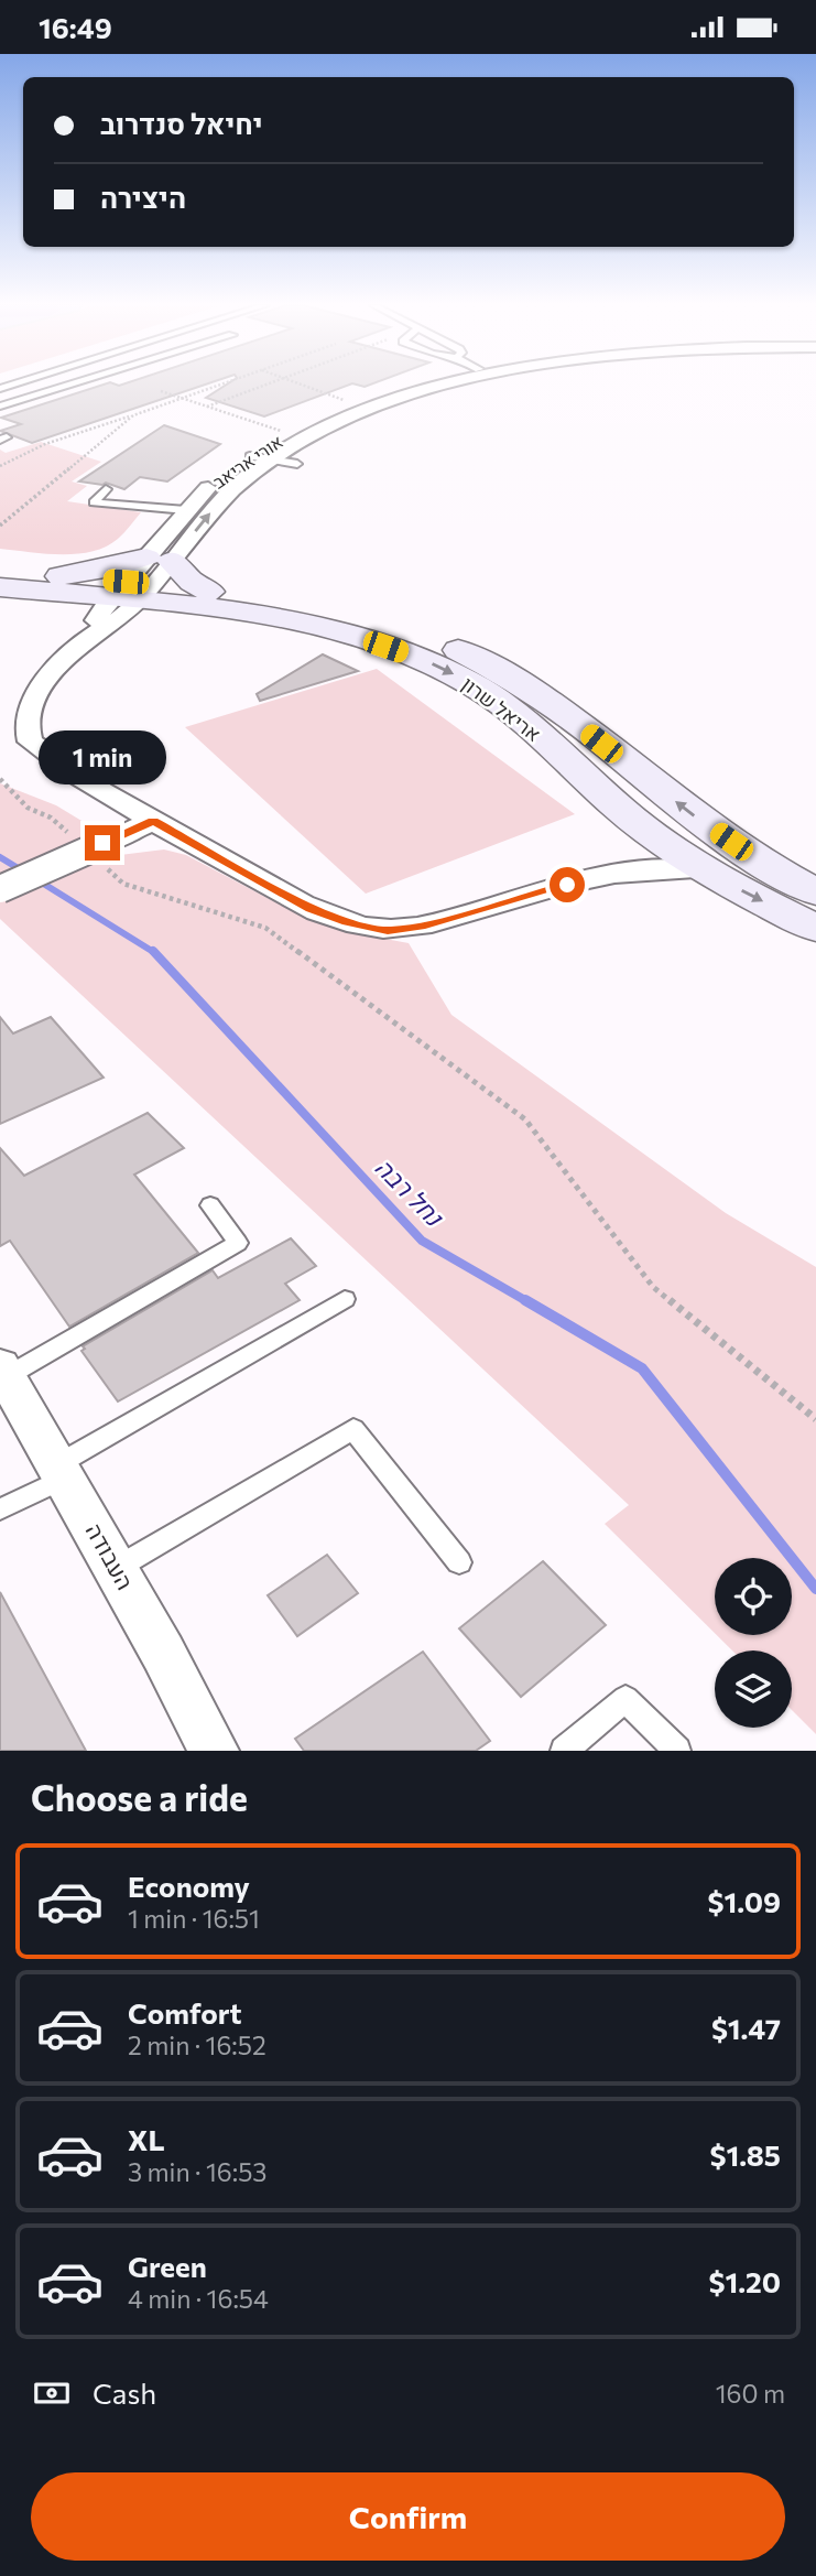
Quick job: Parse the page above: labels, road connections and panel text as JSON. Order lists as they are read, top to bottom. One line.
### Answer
{"streets":{"main road":["אריאל שרון"],"street":["אורי אריאב","העבודה"]},"crossings":[["אורי אריאב","אריאל שרון"]],"water":["נחל רבה"],"page":{"status":"16:49","banner":["יחיאל סנדרוב","היצירה"],"bubble":"1 min","heading":"Choose a ride","list":[{"name":"Economy","note":"1 min · 16:51","value":"$1.09"},{"name":"Comfort","note":"2 min · 16:52","value":"$1.47"},{"name":"XL","note":"3 min · 16:53","value":"$1.85"},{"name":"Green","note":"4 min · 16:54","value":"$1.20"}],"pay":["Cash","160 m"],"buttons":"Confirm"}}
